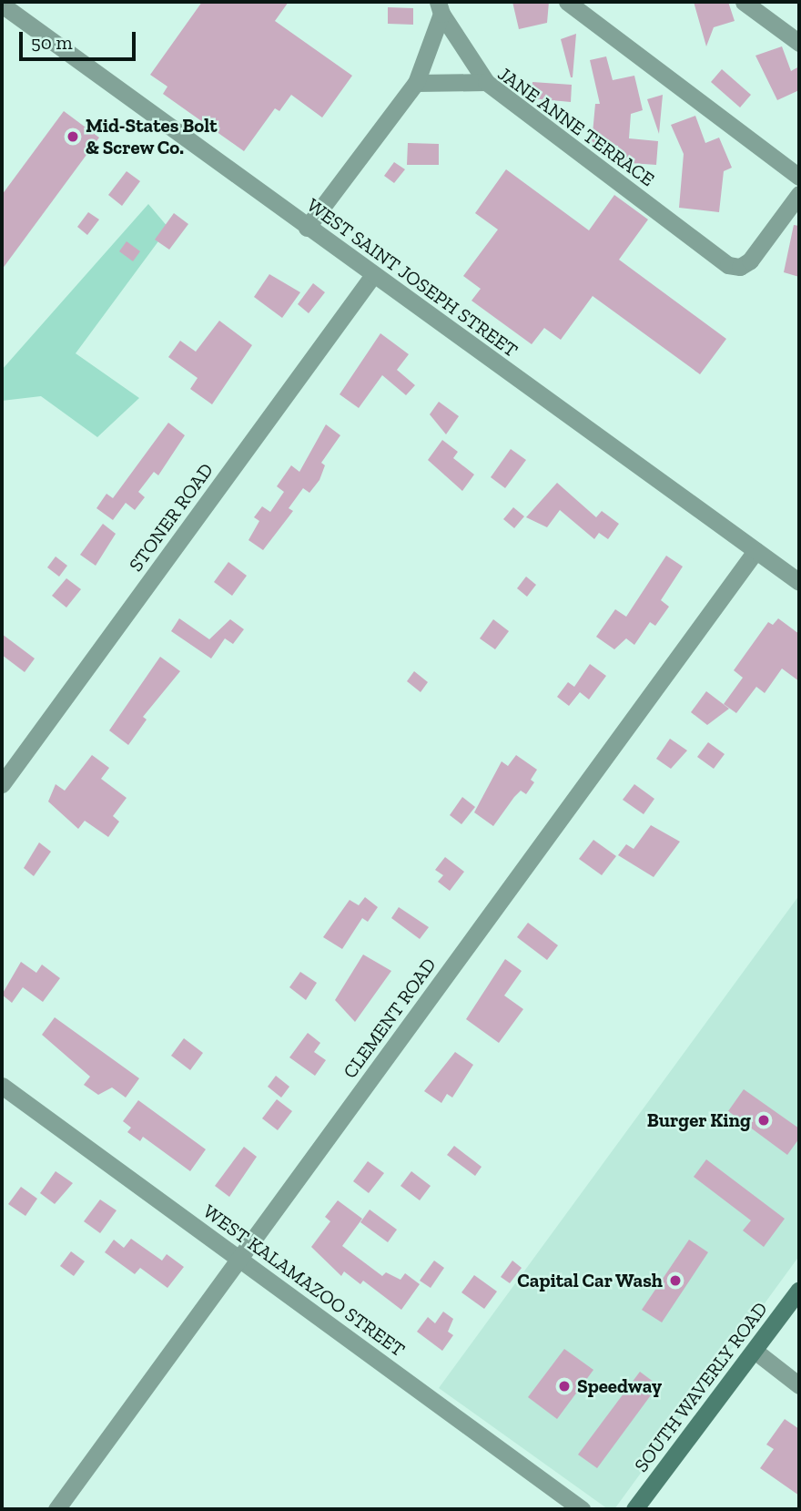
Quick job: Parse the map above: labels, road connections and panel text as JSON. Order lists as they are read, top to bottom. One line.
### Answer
{"streets":{"main road":["SOUTH WAVERLY ROAD"],"street":["JANE ANNE TERRACE","WEST SAINT JOSEPH STREET","STONER ROAD","CLEMENT ROAD","WEST KALAMAZOO STREET"]},"crossings":[["WEST SAINT JOSEPH STREET","STONER ROAD"],["WEST SAINT JOSEPH STREET","CLEMENT ROAD"],["CLEMENT ROAD","WEST KALAMAZOO STREET"]],"places":["Mid-States Bolt & Screw Co.","Burger King","Capital Car Wash","Speedway"],"scale_bar":"50 m"}
